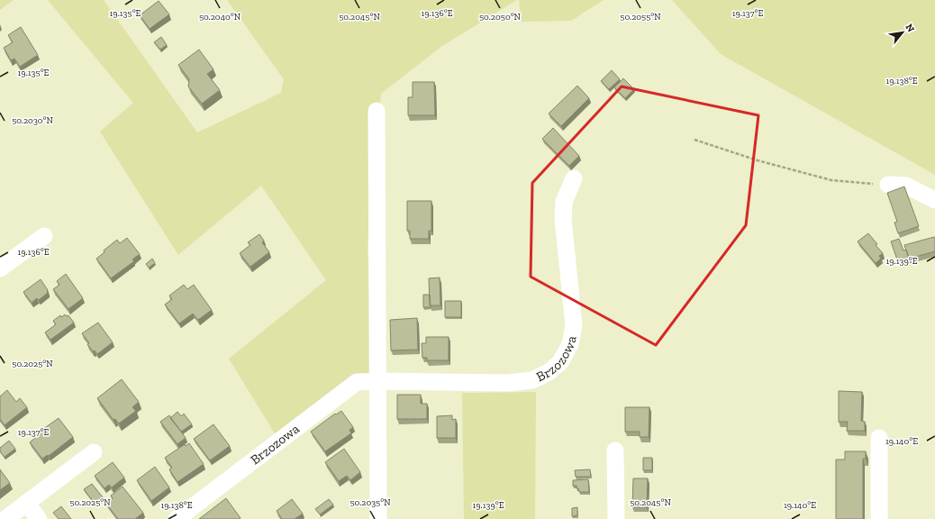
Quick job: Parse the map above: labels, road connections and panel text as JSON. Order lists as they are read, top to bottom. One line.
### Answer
{"streets":{"street":["Brzozowa"]},"north":"top right","coordinates":["19.135°E","19.136°E","19.137°E","50.2040°N","50.2045°N","50.2050°N","50.2055°N","19.138°E","50.2030°N","19.139°E","50.2025°N","19.140°E","50.2035°N"]}
